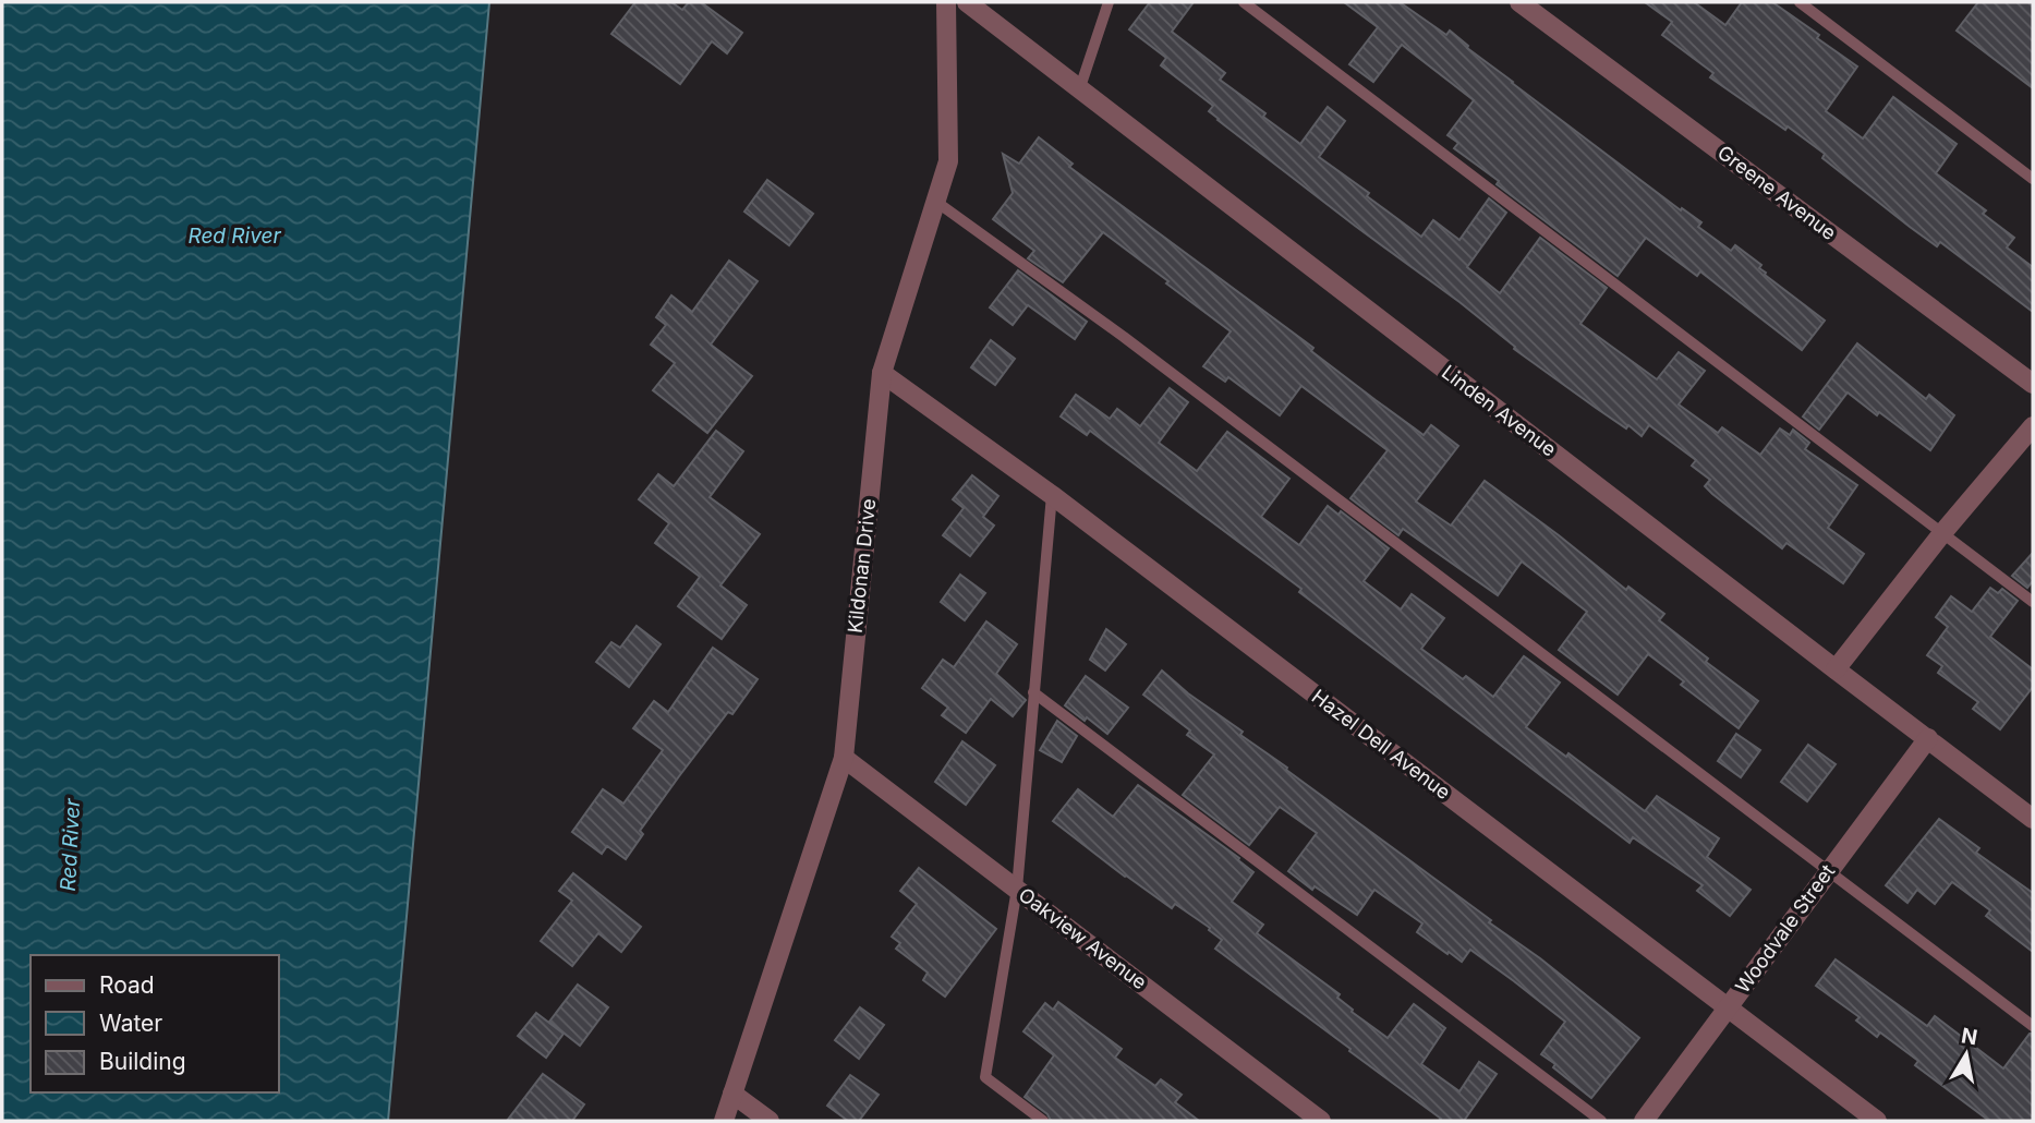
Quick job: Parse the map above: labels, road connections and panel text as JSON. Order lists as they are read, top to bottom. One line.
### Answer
{"streets":{"street":["Greene Avenue","Linden Avenue","Kildonan Drive","Hazel Dell Avenue","Woodvale Street","Oakview Avenue"]},"crossings":[["Linden Avenue","Woodvale Street"],["Kildonan Drive","Hazel Dell Avenue"],["Kildonan Drive","Oakview Avenue"],["Hazel Dell Avenue","Woodvale Street"]],"water":["Red River"],"legend":["Road","Water","Building"],"north":"top"}
